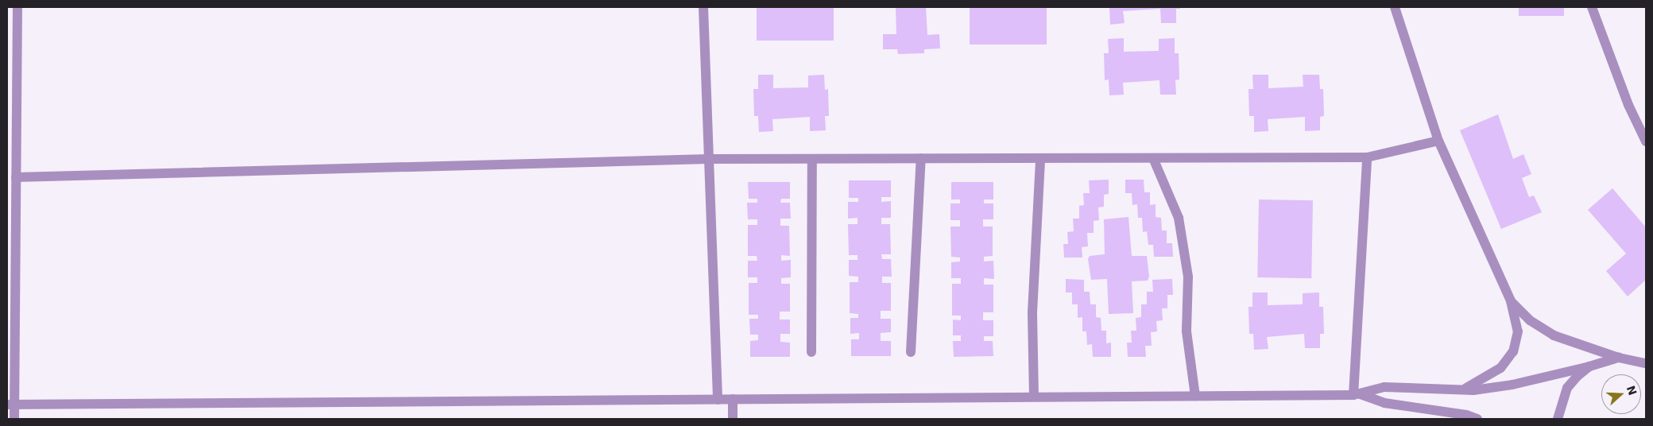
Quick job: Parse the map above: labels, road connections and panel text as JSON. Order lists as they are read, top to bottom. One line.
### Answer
{"north":"right"}
